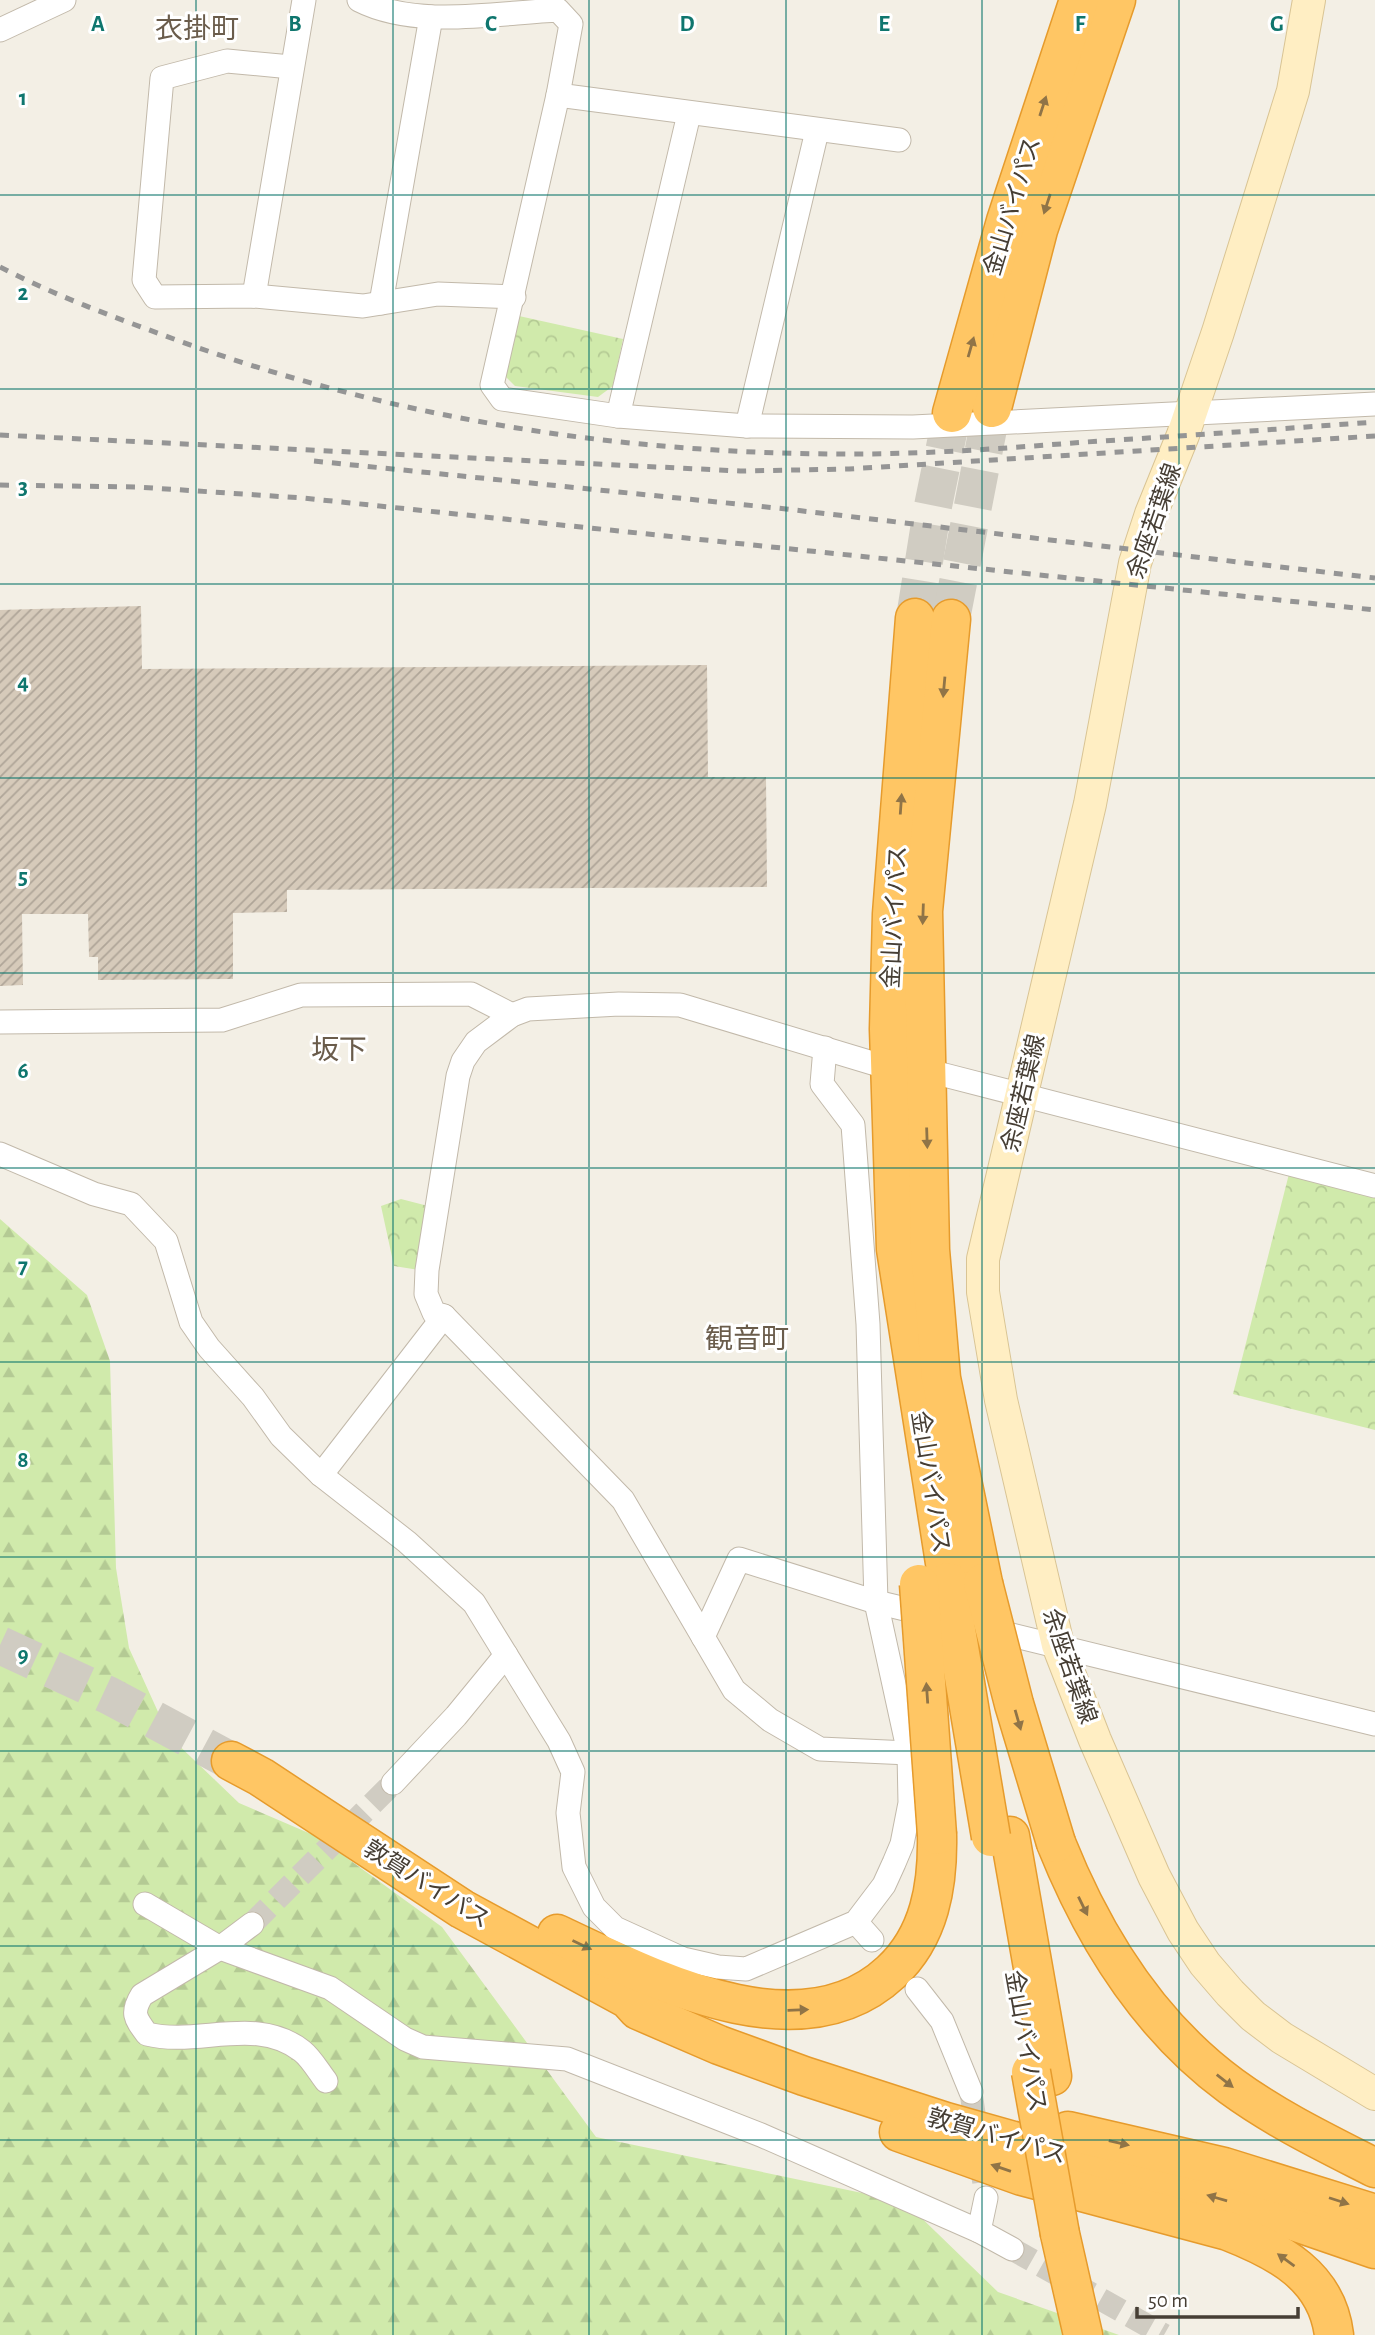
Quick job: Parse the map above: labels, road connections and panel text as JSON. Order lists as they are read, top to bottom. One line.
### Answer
{"streets":{"highway":["金山バイパス","敦賀バイパス"],"main road":["余座若葉線"]},"crossings":[["金山バイパス","敦賀バイパス"]],"districts":["衣掛町","坂下","観音町"],"scale_bar":"50 m","grid":{"columns":["A","B","C","D","E","F","G"],"rows":["1","2","3","4","5","6","7","8","9"]}}
